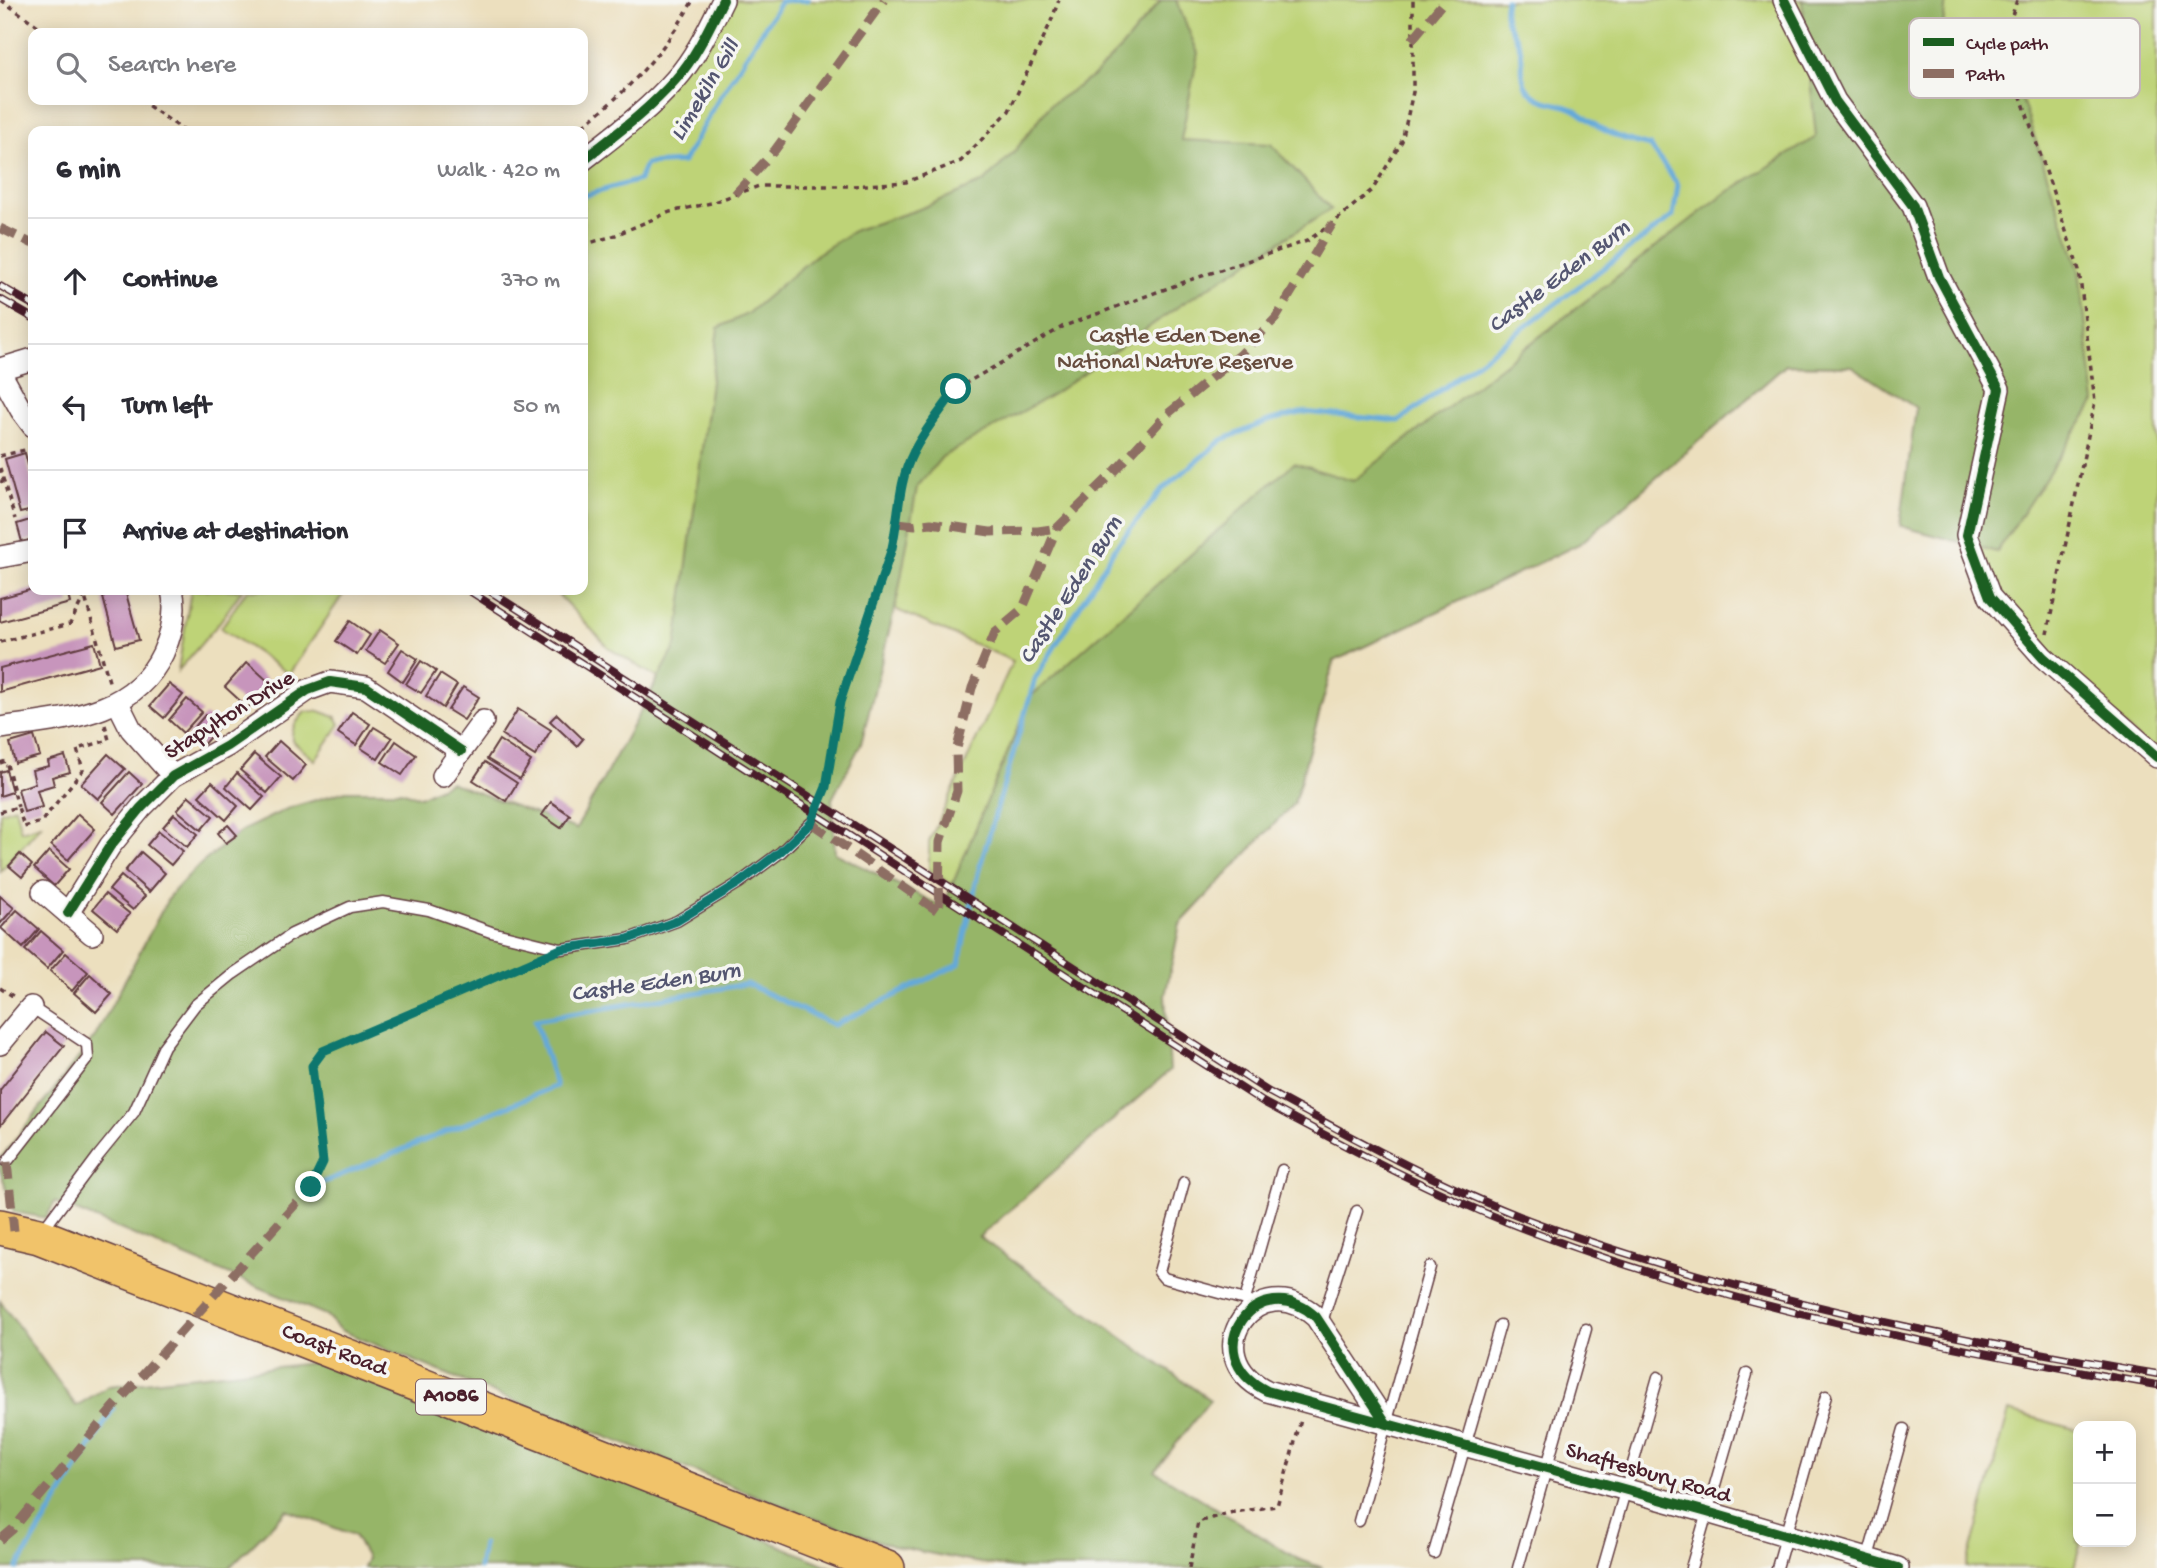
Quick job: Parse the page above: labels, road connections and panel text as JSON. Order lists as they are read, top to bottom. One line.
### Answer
{"streets":{"main road":["Coast Road","A1086"],"street":["Stapylton Drive","Shaftesbury Road"]},"water":["Limekiln Gill","Castle Eden Burn"],"parks":["Castle Eden Dene National Nature Reserve"],"legend":["Cycle path","Path"],"page":{"search":"Search here","heading":["6 min","Walk · 420 m"],"list":[["Continue","370 m"],["Turn left","50 m"],"Arrive at destination"],"map_buttons":["+","−"]}}
